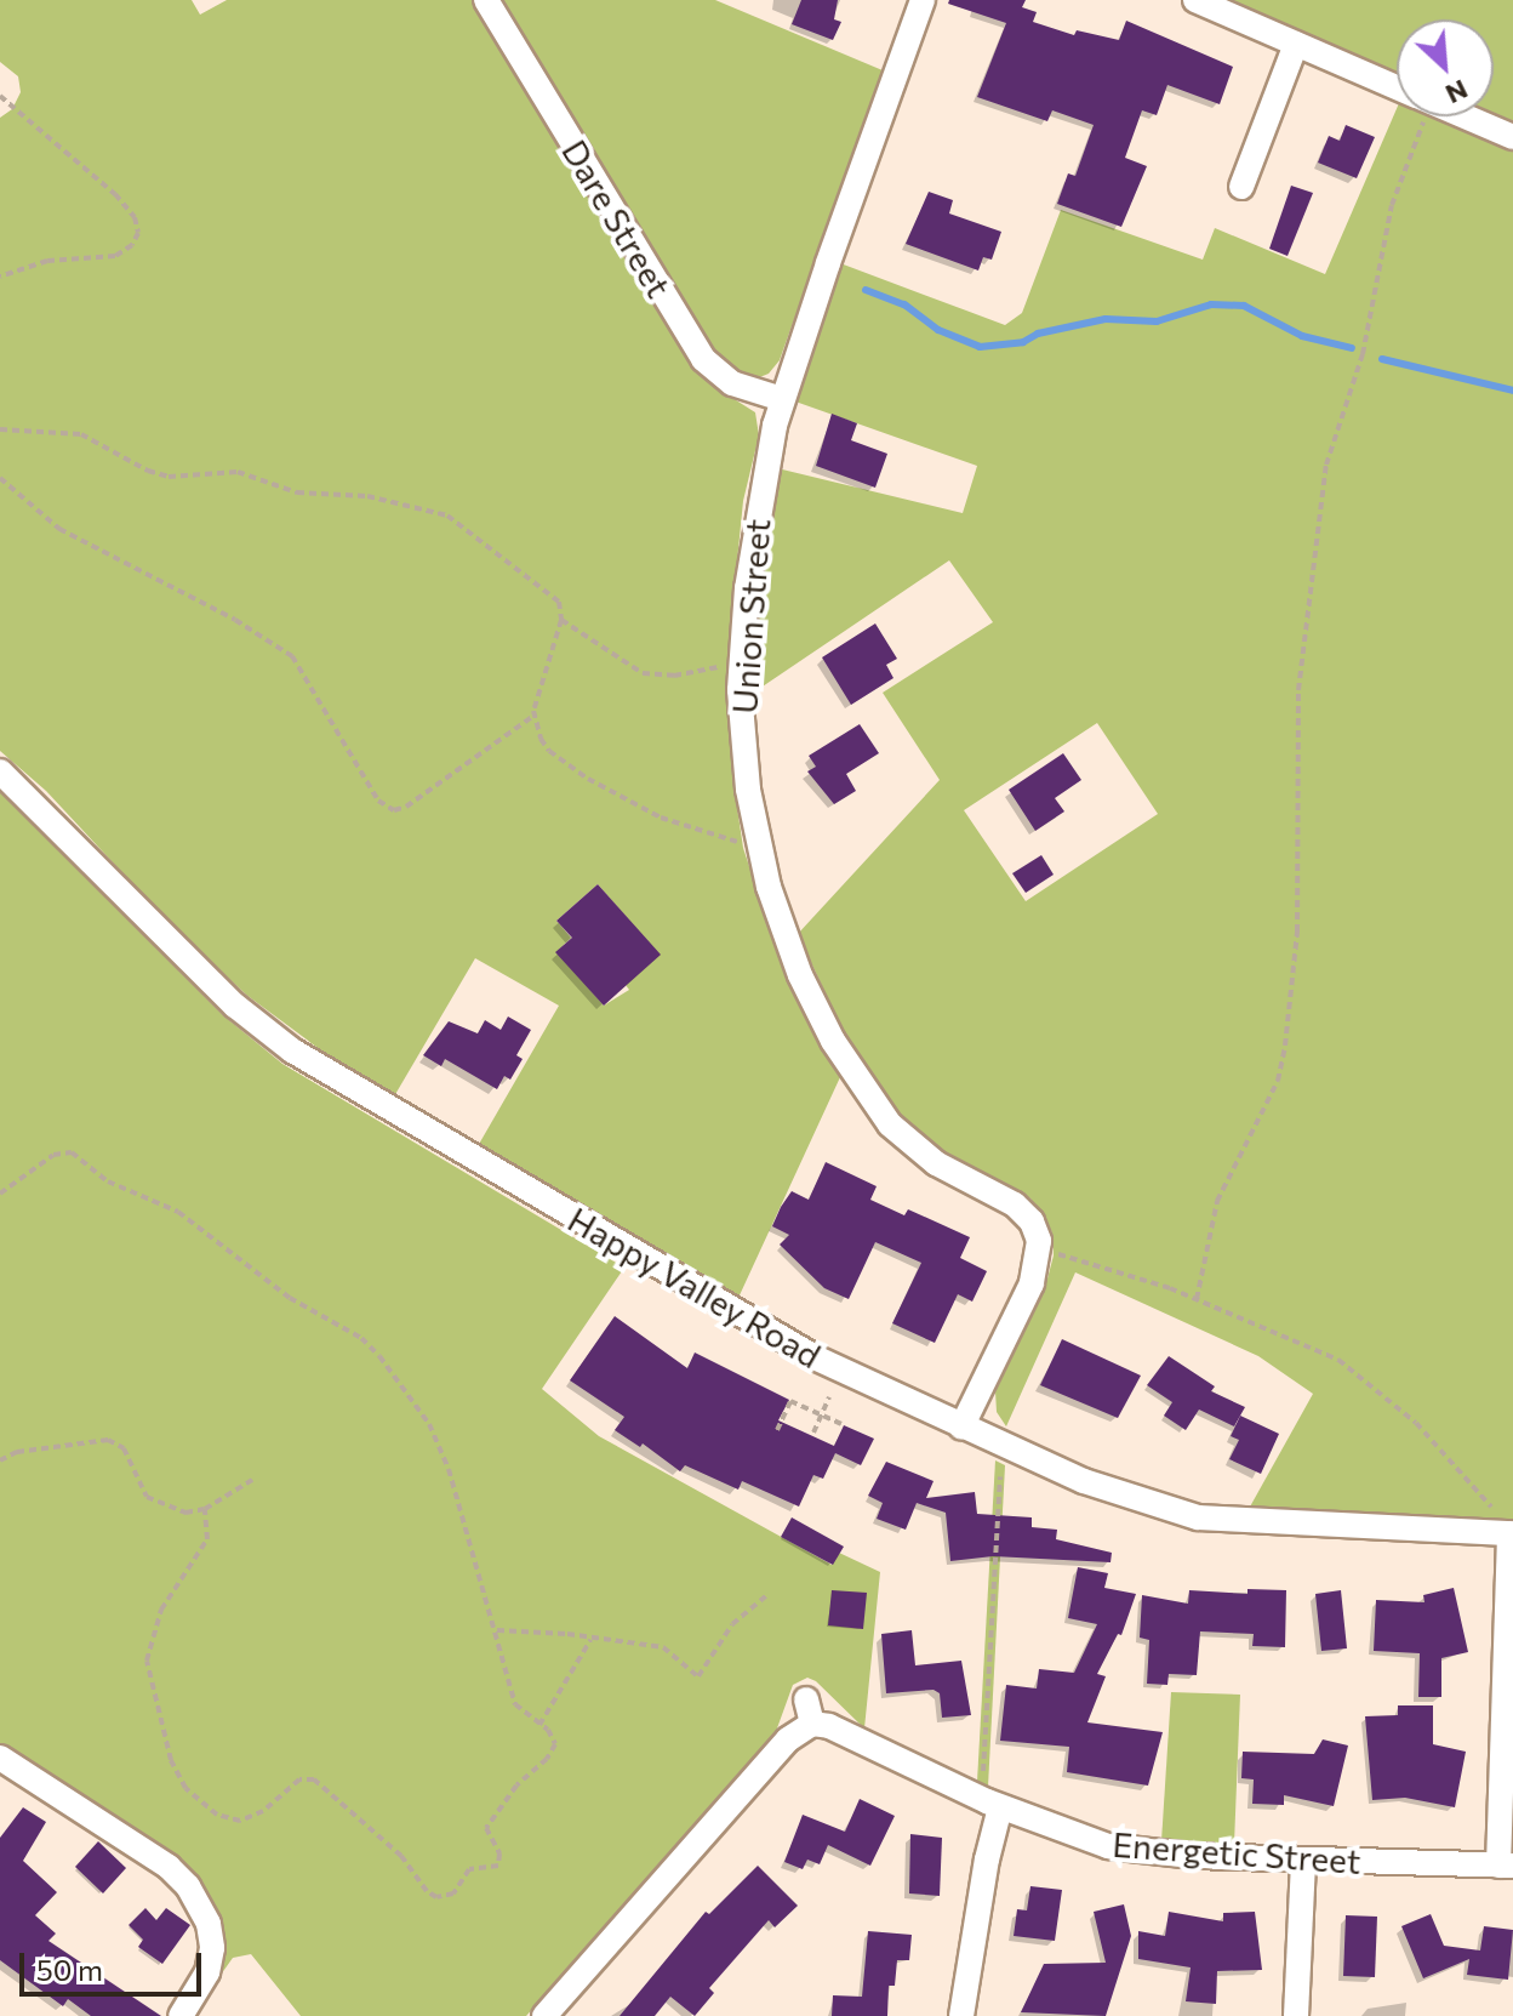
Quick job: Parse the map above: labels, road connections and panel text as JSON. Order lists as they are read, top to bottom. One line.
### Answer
{"streets":{"street":["Dare Street","Union Street","Happy Valley Road","Energetic Street"]},"crossings":[["Dare Street","Union Street"]],"scale_bar":"50 m","north":"bottom right"}
